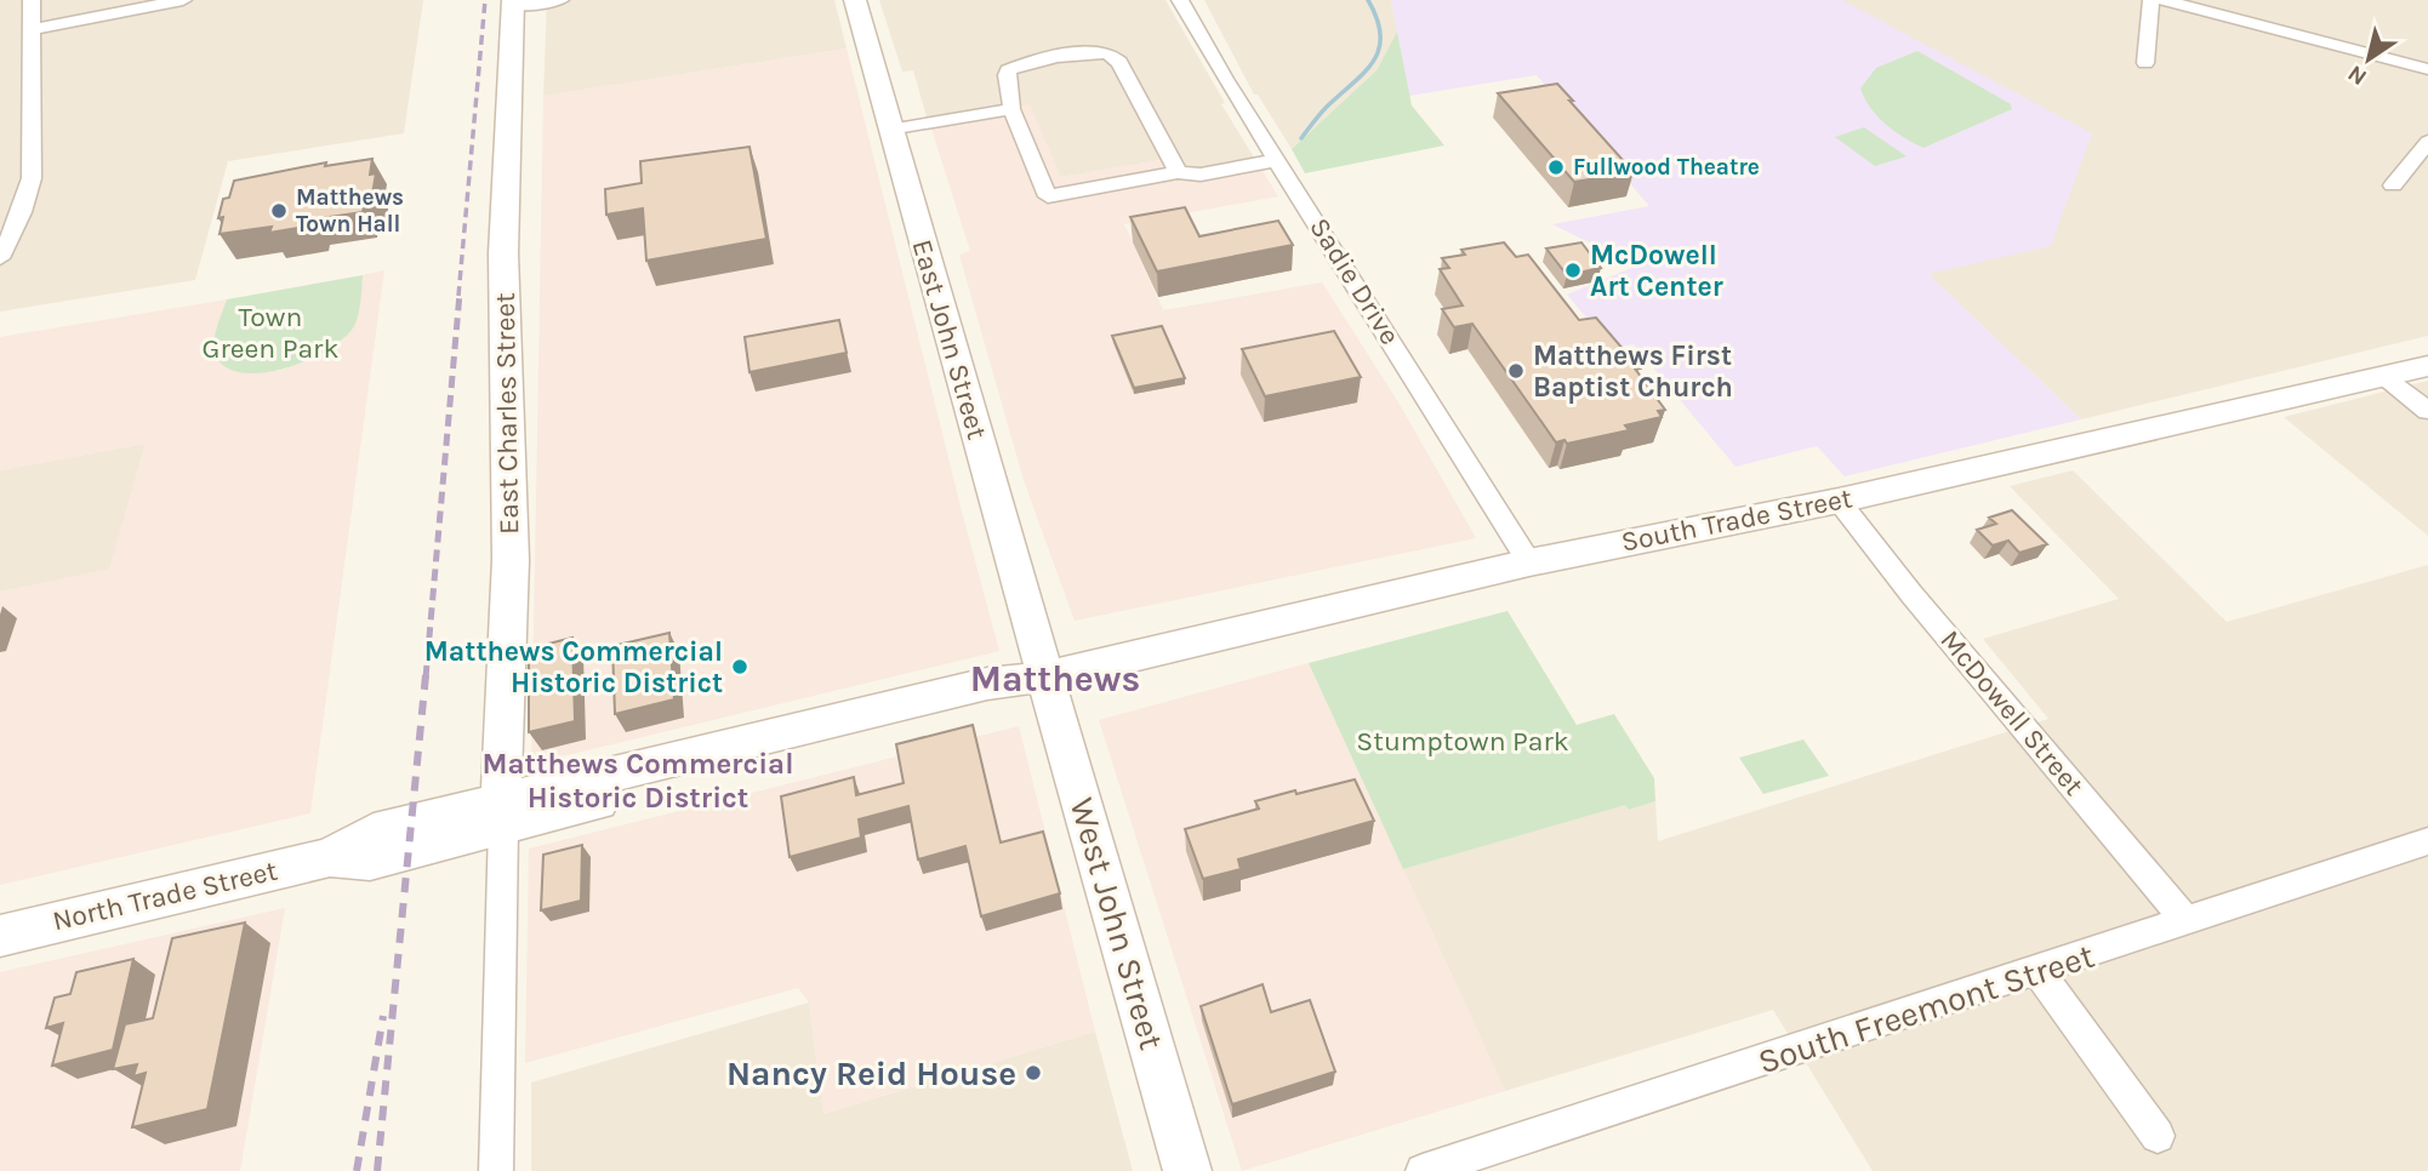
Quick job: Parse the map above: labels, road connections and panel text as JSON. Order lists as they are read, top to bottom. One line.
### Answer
{"streets":{"main road":["East John Street","East Charles Street","South Trade Street","North Trade Street","West John Street"],"street":["Sadie Drive","McDowell Street","South Freemont Street"]},"crossings":[["Sadie Drive","South Trade Street"],["East John Street","South Trade Street"],["East John Street","North Trade Street"],["East John Street","West John Street"],["East Charles Street","North Trade Street"],["South Trade Street","McDowell Street"],["South Trade Street","North Trade Street"],["South Trade Street","West John Street"],["McDowell Street","South Freemont Street"],["North Trade Street","West John Street"]],"districts":["Matthews","Matthews Commercial Historic District"],"parks":["Town Green Park","Stumptown Park"],"places":["Fullwood Theatre","Matthews Town Hall","McDowell Art Center","Matthews First Baptist Church","Matthews Commercial Historic District","Nancy Reid House"],"north":"bottom left"}
